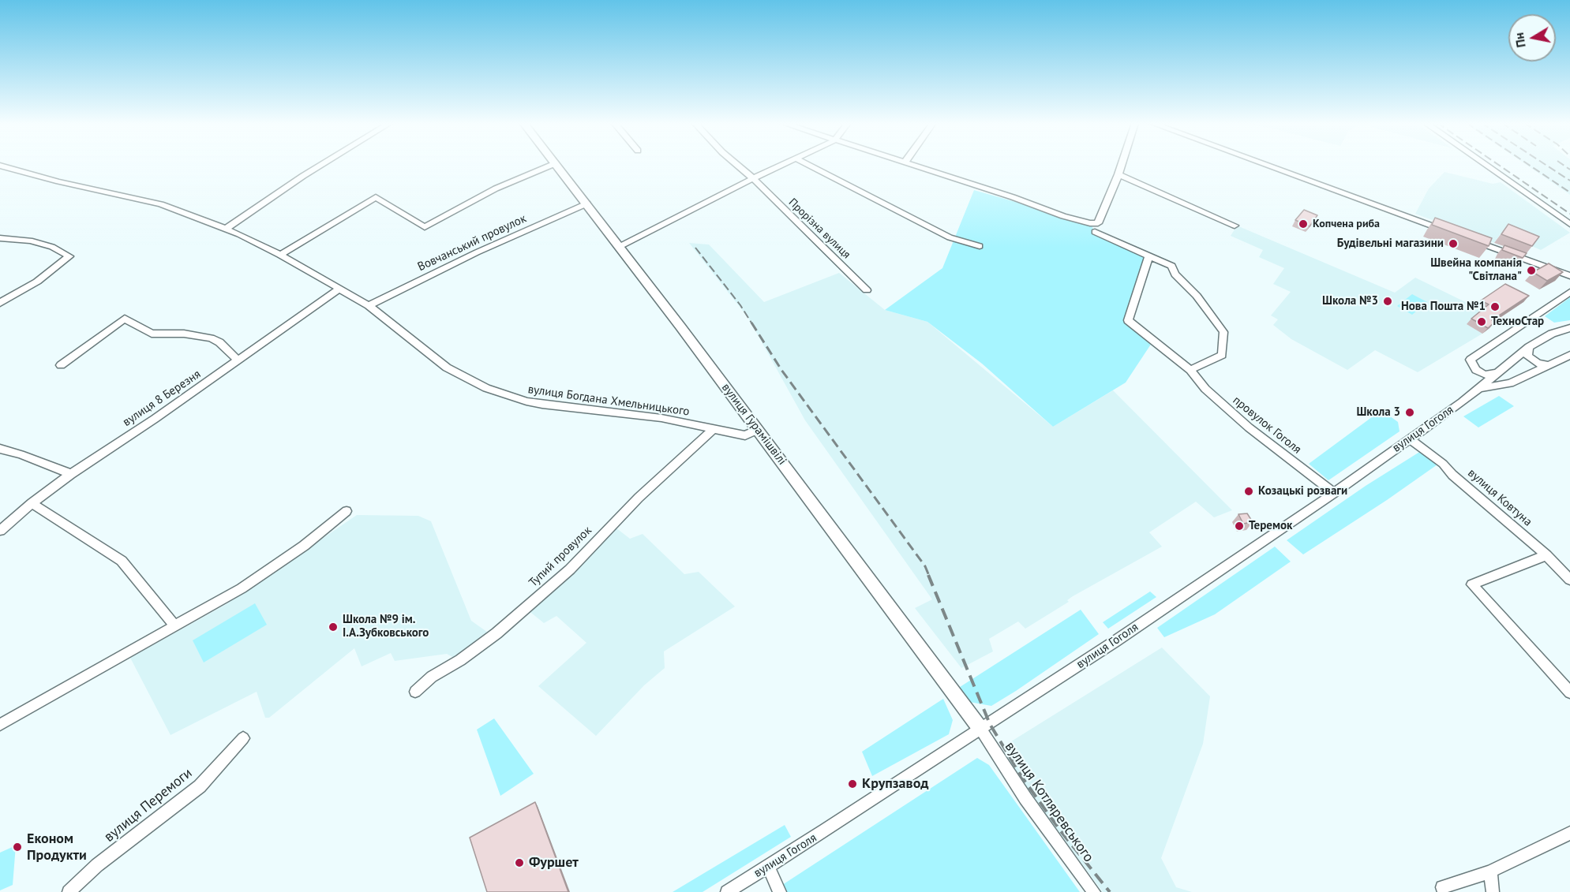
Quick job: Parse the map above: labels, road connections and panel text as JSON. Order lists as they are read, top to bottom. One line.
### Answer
{"streets":{"main road":["вулиця Гурамішвілі"],"street":["Прорізна вулиця","Вовчанський провулок","вулиця 8 Березня","вулиця Богдана Хмельницького","провулок Гоголя","вулиця Гоголя","вулиця Ковтуна","Тупий провулок","вулиця Котляревського","вулиця Перемоги"]},"crossings":[["Вовчанський провулок","вулиця Богдана Хмельницького"],["Вовчанський провулок","вулиця Гурамішвілі"],["вулиця 8 Березня","вулиця Богдана Хмельницького"],["вулиця Богдана Хмельницького","вулиця Гурамішвілі"],["вулиця Богдана Хмельницького","Тупий провулок"],["вулиця Гурамішвілі","вулиця Гоголя"],["вулиця Гурамішвілі","вулиця Котляревського"],["провулок Гоголя","вулиця Гоголя"],["вулиця Гоголя","вулиця Ковтуна"],["вулиця Гоголя","вулиця Котляревського"]],"places":["Копчена риба","Будівельні магазини","Швейна компанія \"Світлана\"","Школа №3","Нова Пошта №1","ТехноСтар","Школа 3","Козацькі розваги","Теремок","Школа №9 ім. І.А.Зубковського","Крупзавод","Економ Продукти","Фуршет"],"north":"left"}
